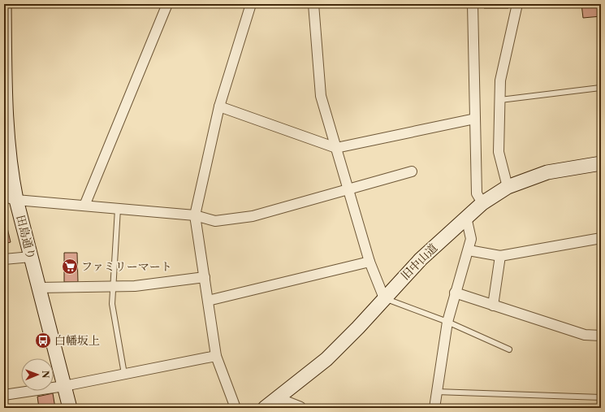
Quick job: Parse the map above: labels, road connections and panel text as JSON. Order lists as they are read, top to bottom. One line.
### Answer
{"streets":{"main road":["田島通り","旧中山道"]},"places":{"supermarket":["ファミリーマート"],"bus stop":["白幡坂上"]},"north":"right"}
